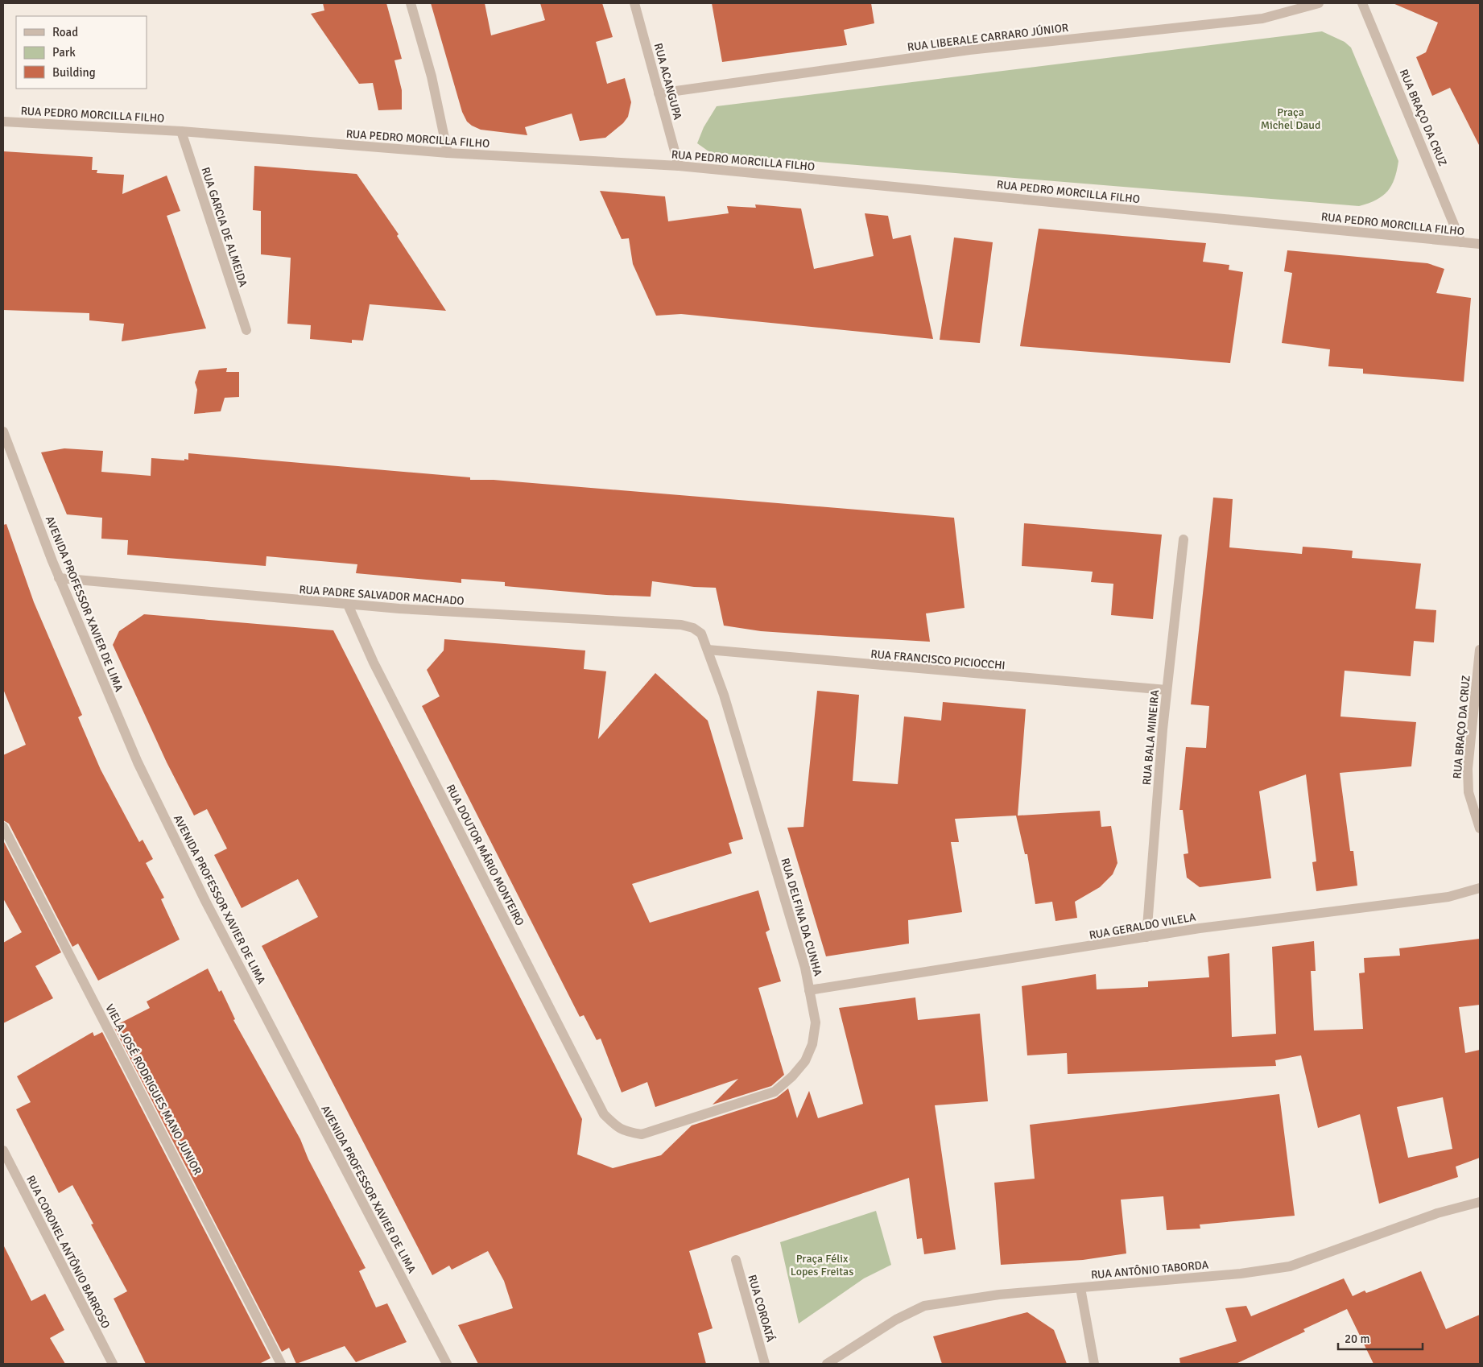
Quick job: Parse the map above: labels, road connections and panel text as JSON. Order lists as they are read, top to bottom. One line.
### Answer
{"streets":{"street":["RUA LIBERALE CARRARO JÚNIOR","RUA ACANGUPA","RUA PEDRO MORCILLA FILHO","RUA BRAÇO DA CRUZ","RUA GARCIA DE ALMEIDA","RUA PADRE SALVADOR MACHADO","AVENIDA PROFESSOR XAVIER DE LIMA","RUA FRANCISCO PICIOCCHI","RUA BALA MINEIRA","RUA DOUTOR MÁRIO MONTEIRO","RUA DELFINA DA CUNHA","RUA GERALDO VILELA","VIELA JOSÉ RODRIGUES MANO JUNIOR","RUA CORONEL ANTÔNIO BARROSO","RUA ANTÔNIO TABORDA","RUA COROATÁ"]},"crossings":[["RUA LIBERALE CARRARO JÚNIOR","RUA ACANGUPA"],["RUA ACANGUPA","RUA PEDRO MORCILLA FILHO"],["RUA PEDRO MORCILLA FILHO","RUA BRAÇO DA CRUZ"],["RUA PEDRO MORCILLA FILHO","RUA GARCIA DE ALMEIDA"],["RUA PADRE SALVADOR MACHADO","AVENIDA PROFESSOR XAVIER DE LIMA"],["RUA PADRE SALVADOR MACHADO","RUA DOUTOR MÁRIO MONTEIRO"],["RUA PADRE SALVADOR MACHADO","RUA DELFINA DA CUNHA"],["RUA FRANCISCO PICIOCCHI","RUA BALA MINEIRA"],["RUA FRANCISCO PICIOCCHI","RUA DELFINA DA CUNHA"],["RUA BALA MINEIRA","RUA GERALDO VILELA"],["RUA DOUTOR MÁRIO MONTEIRO","RUA DELFINA DA CUNHA"],["RUA DELFINA DA CUNHA","RUA GERALDO VILELA"]],"parks":["Praça Michel Daud","Praça Félix Lopes Freitas"],"legend":["Road","Park","Building"],"scale_bar":"20 m"}
